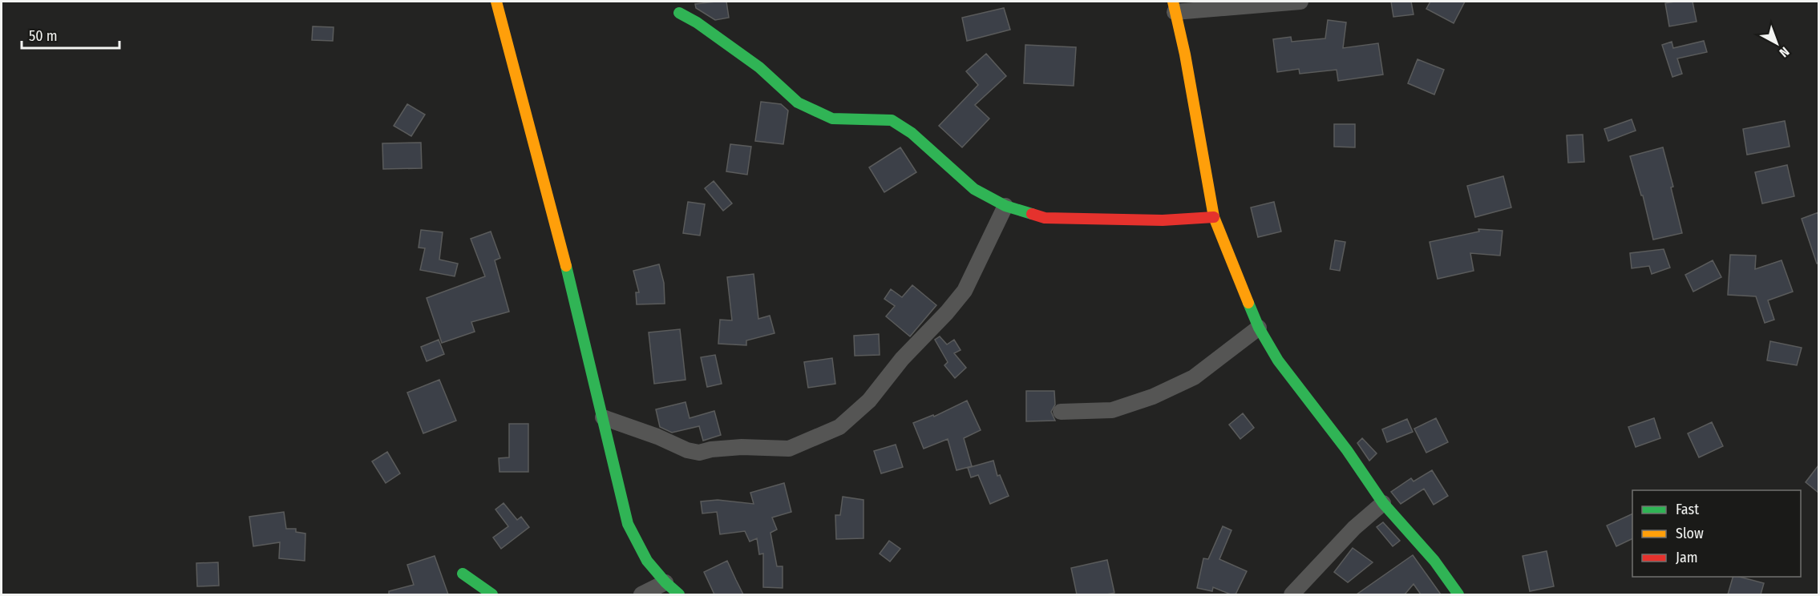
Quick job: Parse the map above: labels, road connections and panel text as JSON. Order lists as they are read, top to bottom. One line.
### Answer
{"legend":["Fast","Slow","Jam"],"scale_bar":"50 m","north":"bottom right"}
